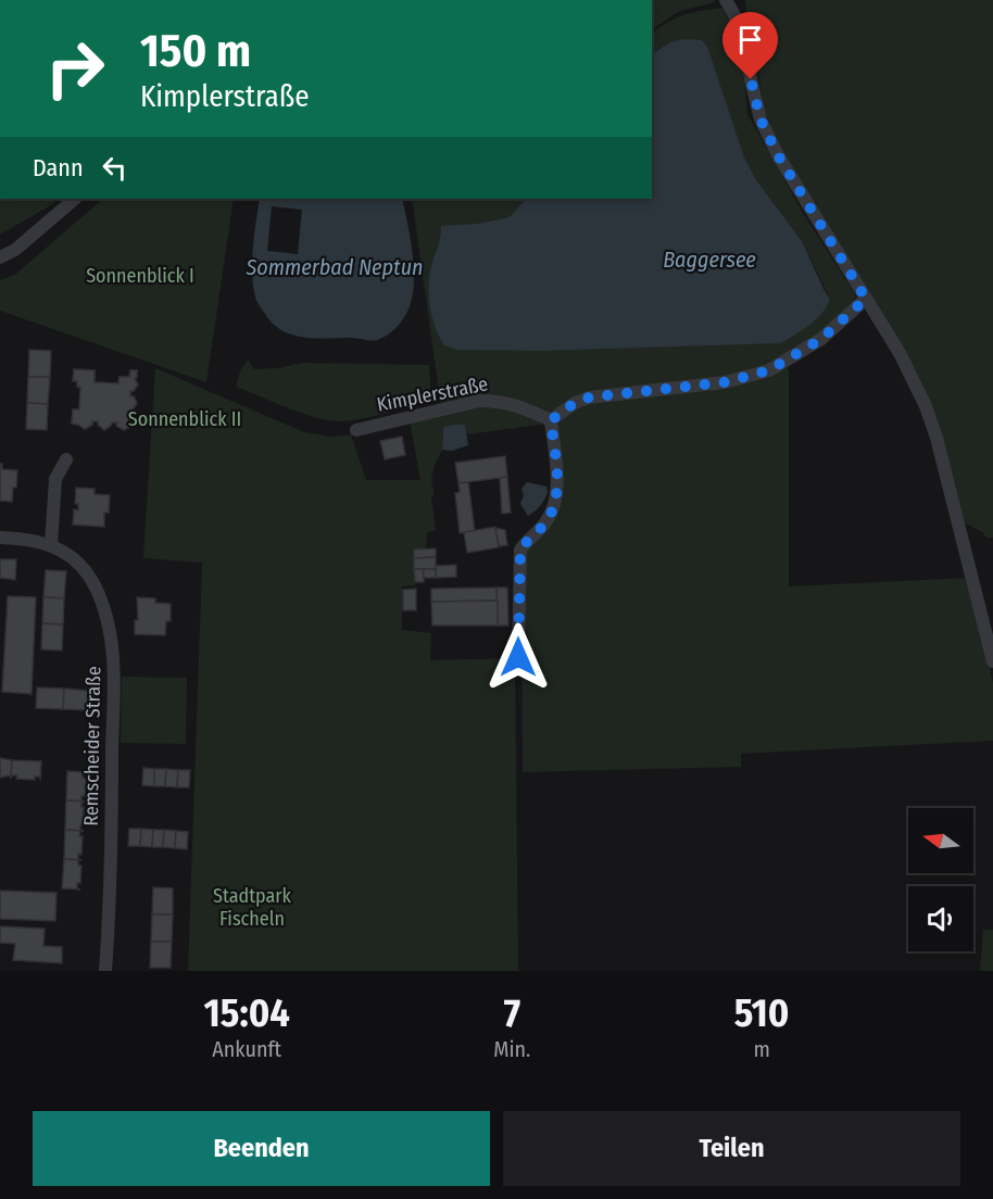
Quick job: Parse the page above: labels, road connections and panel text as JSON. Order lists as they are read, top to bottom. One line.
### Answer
{"streets":{"street":["Kimplerstraße","Remscheider Straße"]},"water":["Baggersee","Sommerbad Neptun"],"parks":["Sonnenblick I","Sonnenblick II","Stadtpark Fischeln"],"north":"left","page":{"turn":["150 m","Kimplerstraße"],"then":"Dann","eta":["15:04","Ankunft","7","Min.","510","m"],"buttons":["Beenden","Teilen"]}}
